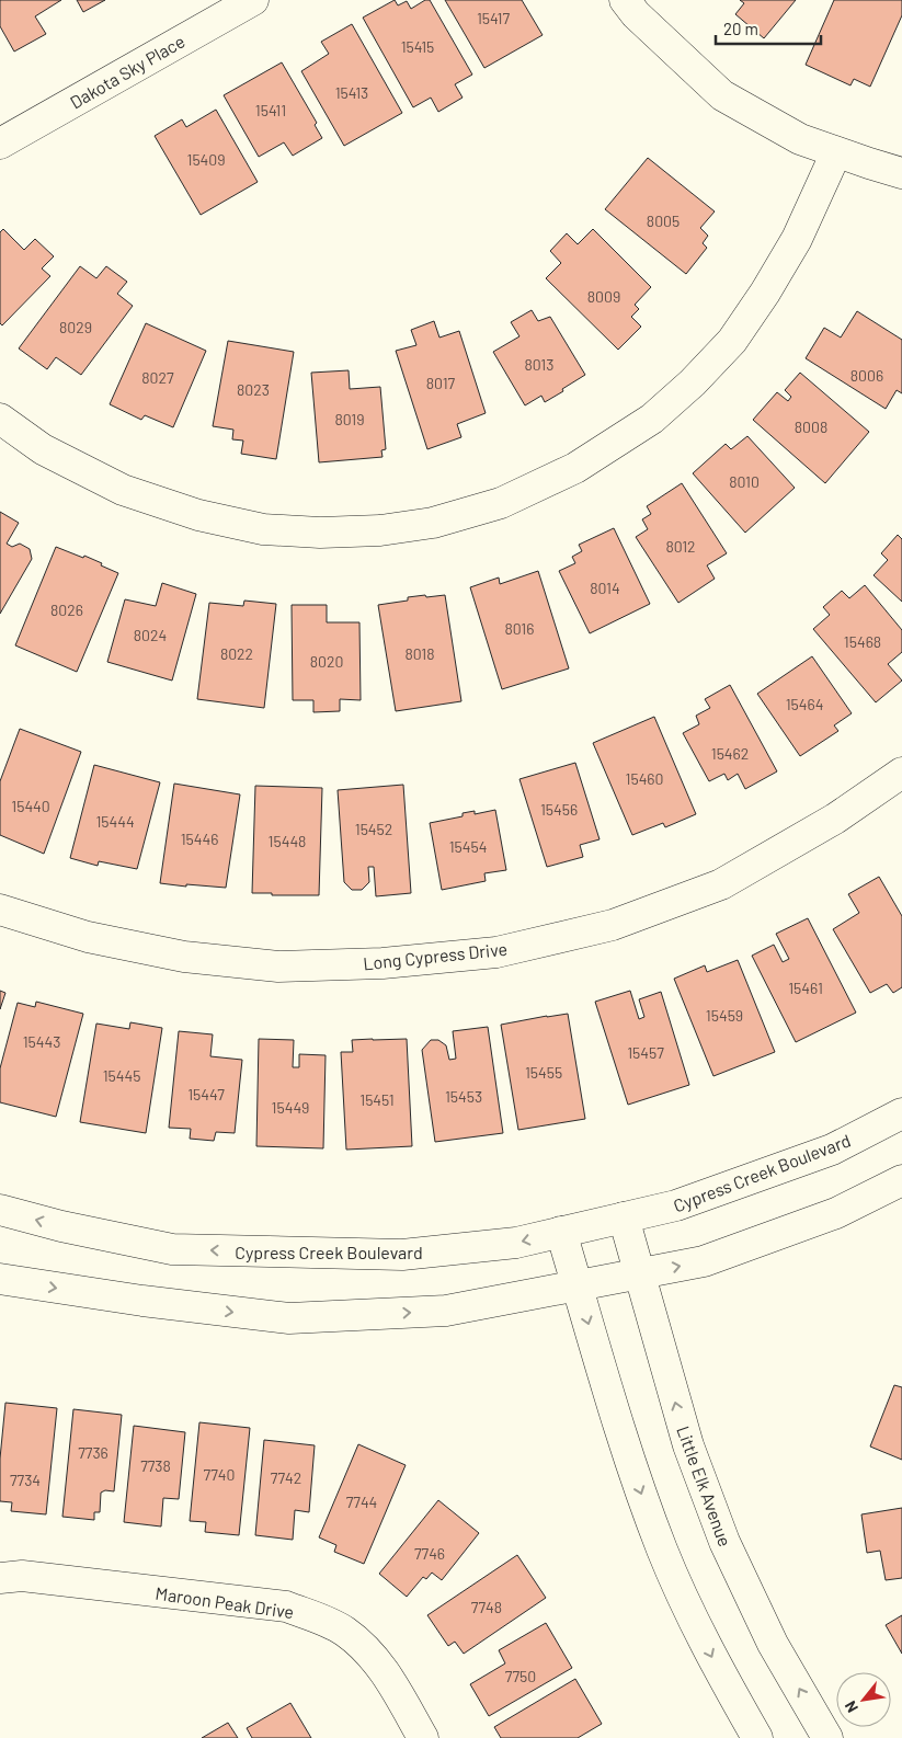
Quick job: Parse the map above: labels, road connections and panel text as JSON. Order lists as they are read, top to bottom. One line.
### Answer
{"streets":{"street":["Dakota Sky Place","Long Cypress Drive","Cypress Creek Boulevard","Little Elk Avenue","Maroon Peak Drive"]},"crossings":[["Cypress Creek Boulevard","Little Elk Avenue"]],"house_numbers":["15417","15415","15413","15411","15409","8005","8009","8029","8013","8006","8027","8017","8023","8019","8008","8010","8012","8014","8026","8016","8024","15468","8022","8018","8020","15464","15462","15460","15440","15456","15444","15452","15446","15448","15454","15461","15459","15443","15457","15455","15445","15447","15453","15451","15449","7736","7738","7740","7742","7734","7744","7746","7748","7750"],"scale_bar":"20 m","north":"bottom left"}
